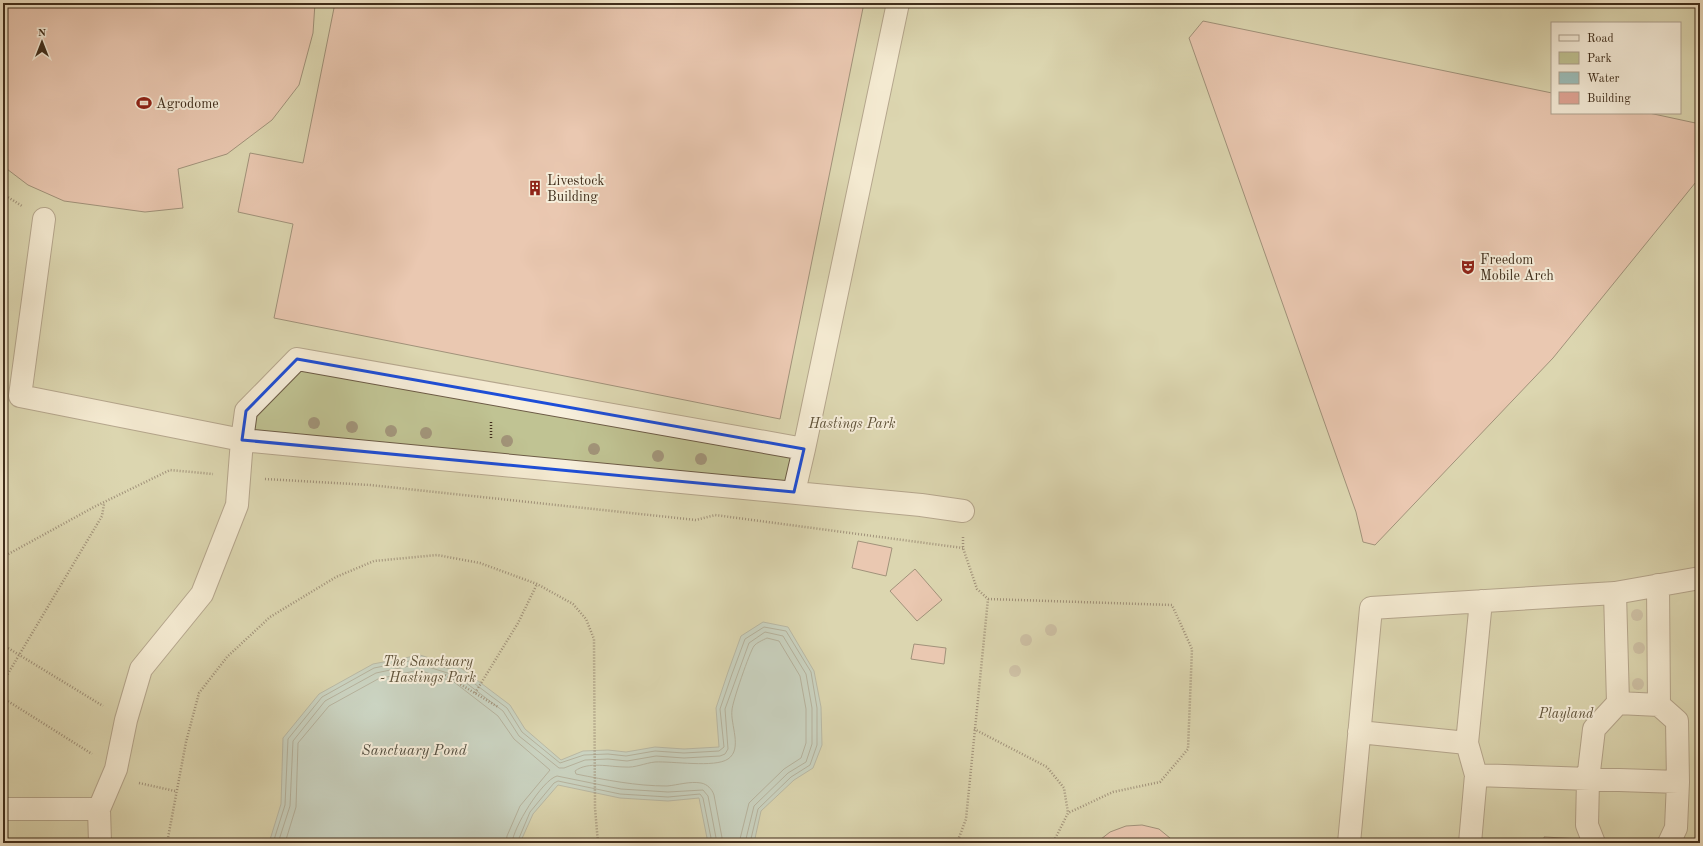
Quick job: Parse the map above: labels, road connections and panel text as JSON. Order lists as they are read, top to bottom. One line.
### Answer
{"water":["Sanctuary Pond"],"parks":["Hastings Park","The Sanctuary - Hastings Park","Playland"],"places":{"sports":["Agrodome"],"building":["Livestock Building"],"theatre":["Freedom Mobile Arch"]},"legend":["Road","Park","Water","Building"],"north":"top"}
